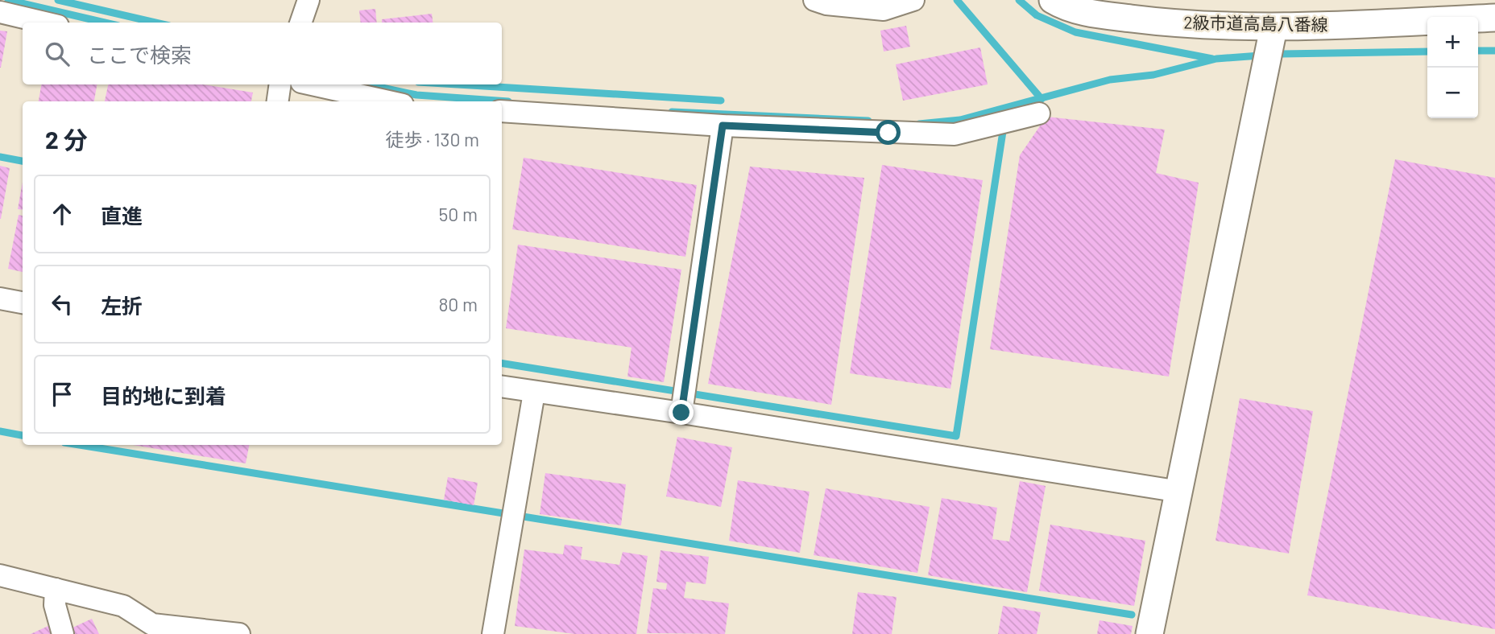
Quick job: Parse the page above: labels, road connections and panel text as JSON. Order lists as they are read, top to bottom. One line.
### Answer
{"streets":{"street":["2級市道高島八番線"]},"page":{"map_buttons":["+","−"],"search":"ここで検索","heading":["2 分","徒歩 · 130 m"],"list":[["直進","50 m"],["左折","80 m"],"目的地に到着"]}}
